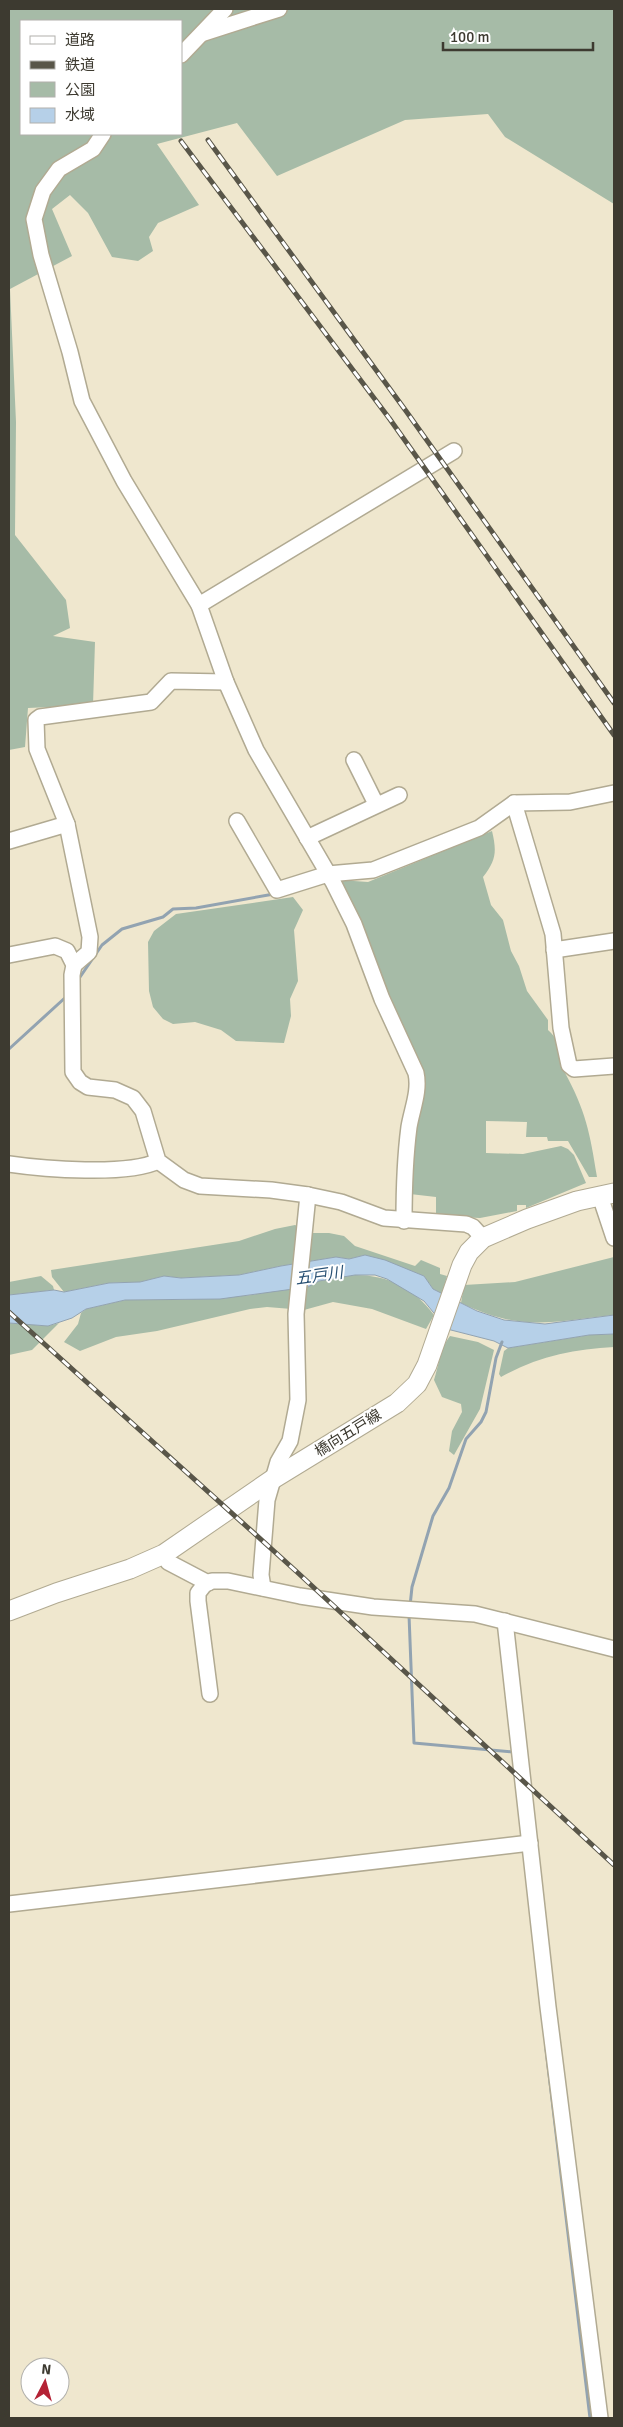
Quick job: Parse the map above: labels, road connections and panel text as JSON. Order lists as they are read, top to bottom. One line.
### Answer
{"streets":{"main road":["橋向五戸線"]},"water":["五戸川"],"legend":["道路","鉄道","公園","水域"],"scale_bar":"100 m","north":"top"}
